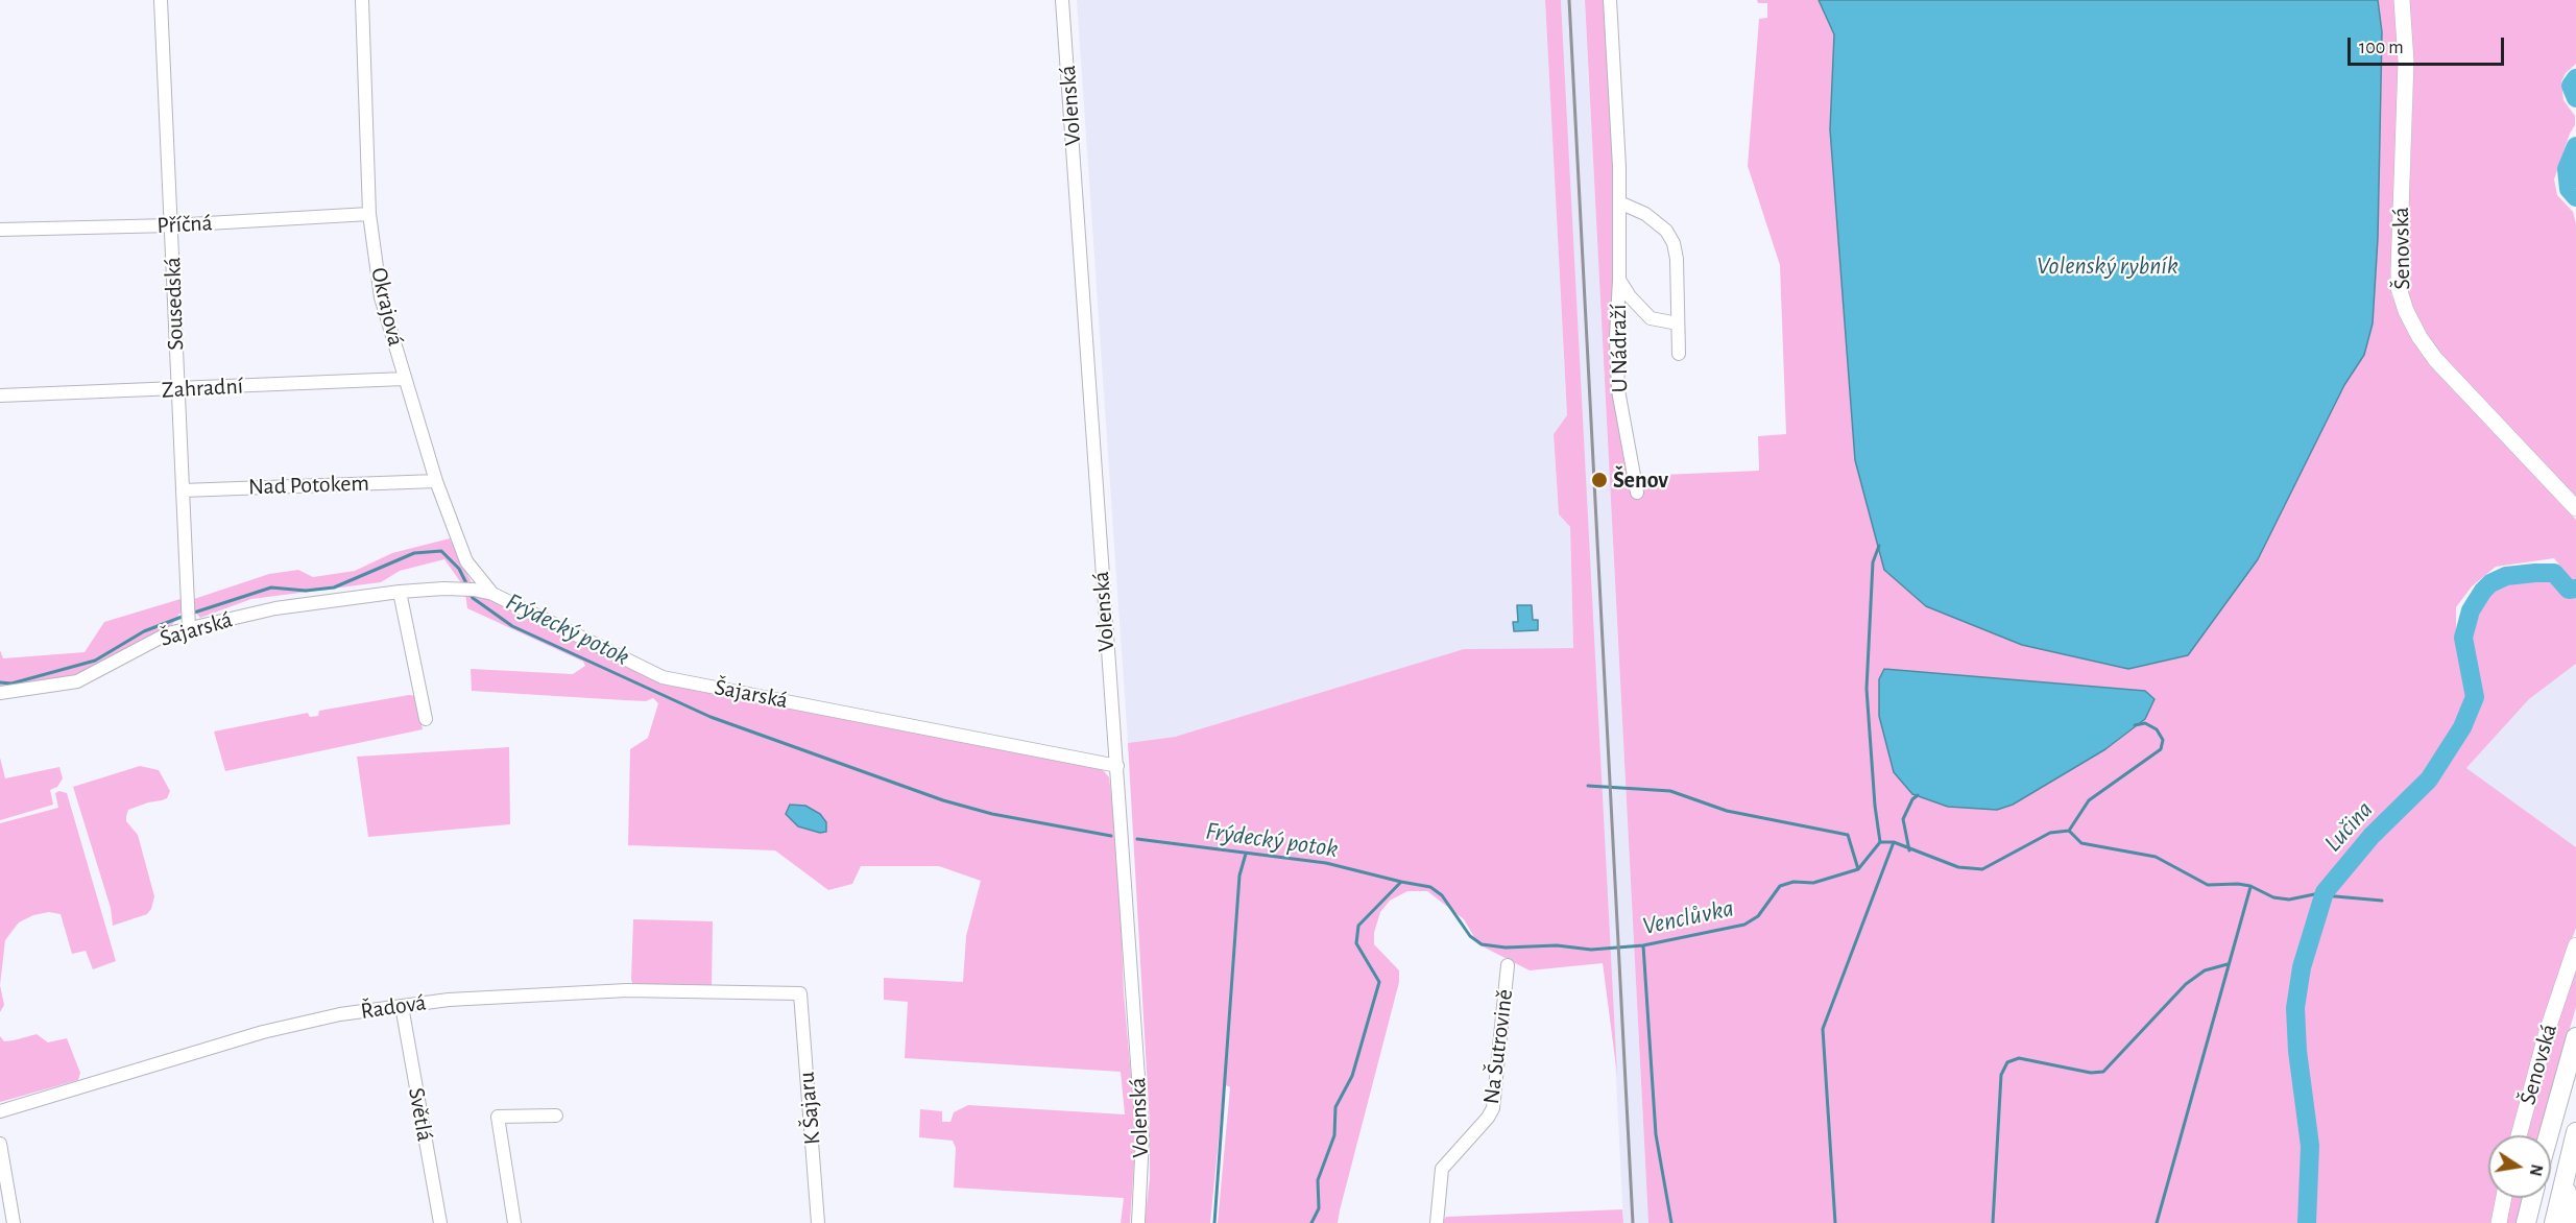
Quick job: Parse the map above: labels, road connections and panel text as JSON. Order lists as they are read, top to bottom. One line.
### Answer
{"streets":{"main road":["Šenovská"],"street":["Volenská","Příčná","Sousedská","Okrajová","U Nádraží","Zahradní","Nad Potokem","Šajarská","Řadová","Na Šutrovině","K Šajaru","Světlá"]},"crossings":[["Volenská","Šajarská"],["Příčná","Sousedská"],["Příčná","Okrajová"],["Sousedská","Zahradní"],["Sousedská","Nad Potokem"],["Sousedská","Šajarská"],["Okrajová","Zahradní"],["Okrajová","Nad Potokem"],["Okrajová","Šajarská"],["Řadová","K Šajaru"],["Řadová","Světlá"]],"water":["Volenský rybník","Frýdecký potok","Lučina","Venclůvka"],"places":["Šenov"],"scale_bar":"100 m","north":"right"}
